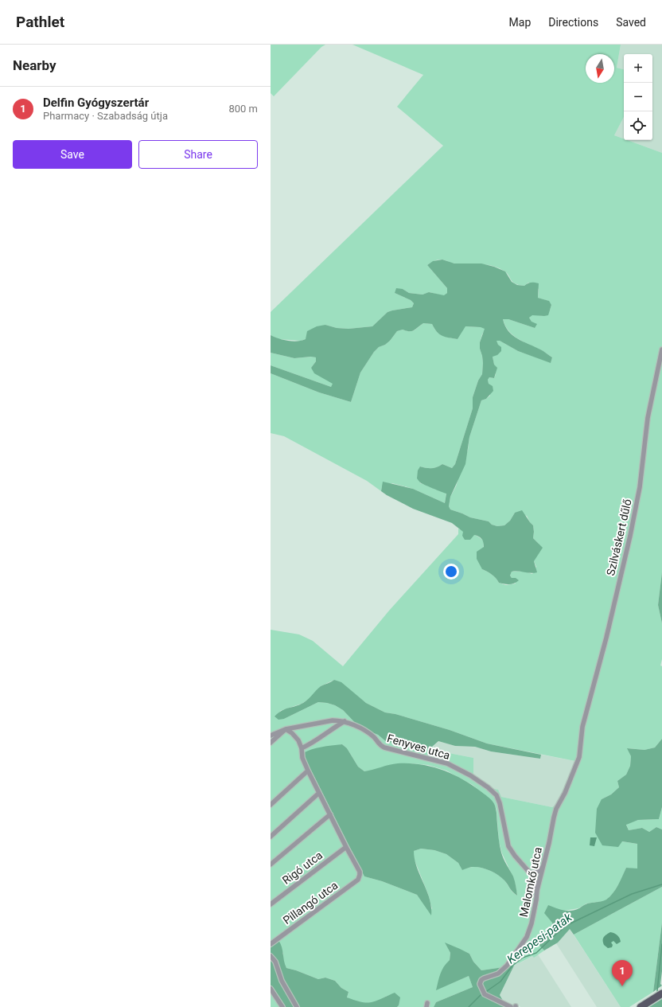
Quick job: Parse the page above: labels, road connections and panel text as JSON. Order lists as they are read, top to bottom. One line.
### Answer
{"streets":{"street":["Szilváskert dűlő","Fenyves utca","Rigó utca","Malomkő utca","Pillangó utca"]},"crossings":[["Szilváskert dűlő","Malomkő utca"],["Fenyves utca","Malomkő utca"],["Rigó utca","Pillangó utca"]],"water":["Kerepesi-patak"],"north":"bottom","page":{"header":"Pathlet","nav":["Map","Directions","Saved"],"heading":"Nearby","map_buttons":["+","−"],"list":[{"mark":"1","name":"Delfin Gyógyszertár","note":"Pharmacy · Szabadság útja","value":"800 m"}],"buttons":["Save","Share"],"pins":"1"}}
